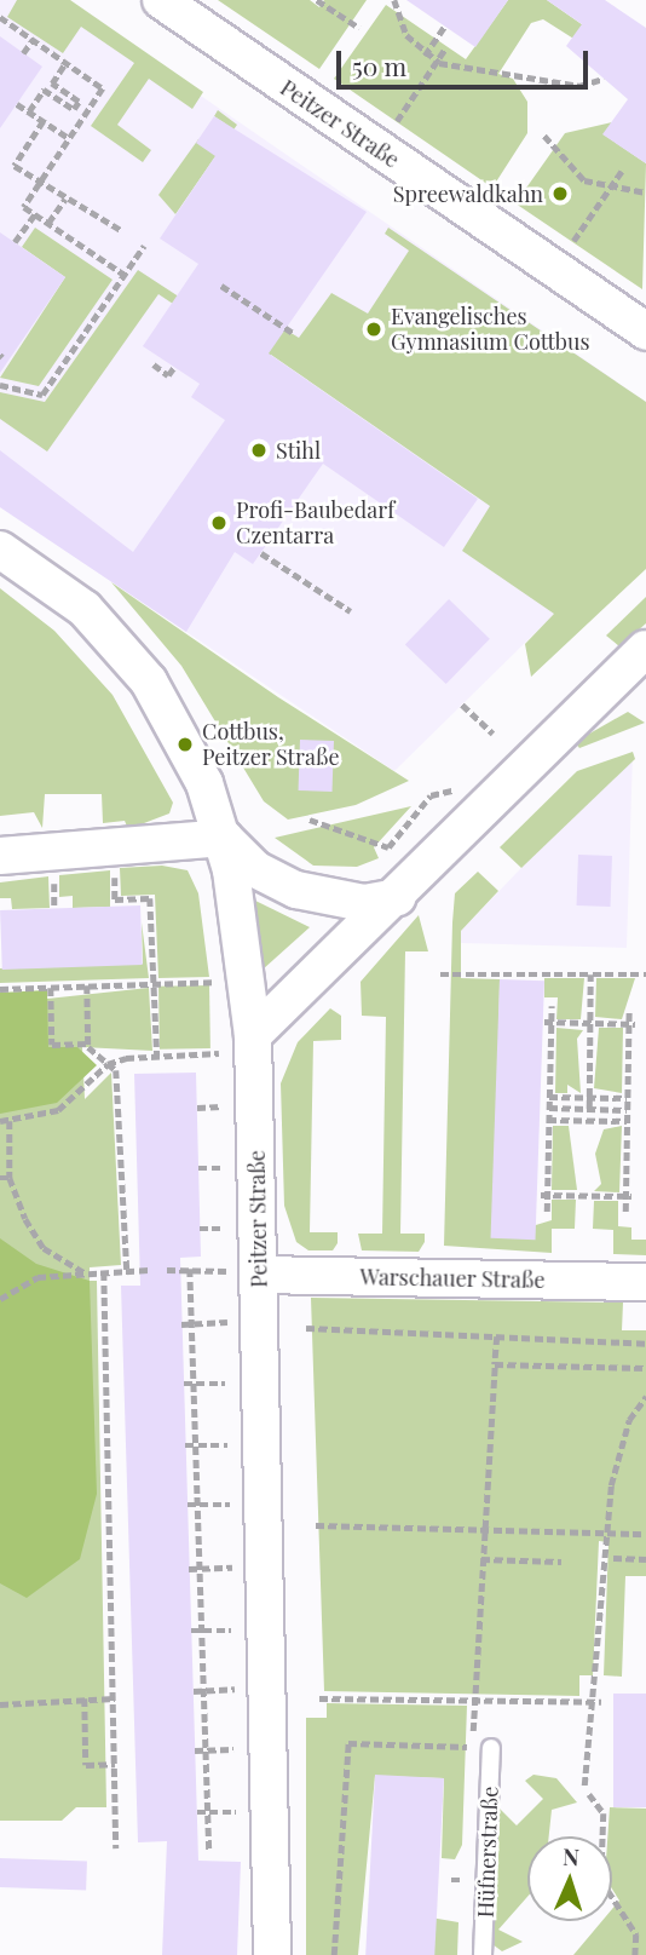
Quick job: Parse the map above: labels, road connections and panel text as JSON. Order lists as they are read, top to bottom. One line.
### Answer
{"streets":{"street":["Peitzer Straße","Warschauer Straße"],"lane":["Hüfnerstraße"]},"crossings":[["Peitzer Straße","Warschauer Straße"]],"places":["Spreewaldkahn","Evangelisches Gymnasium Cottbus","Stihl","Profi-Baubedarf Czentarra","Cottbus, Peitzer Straße"],"scale_bar":"50 m","north":"top"}
